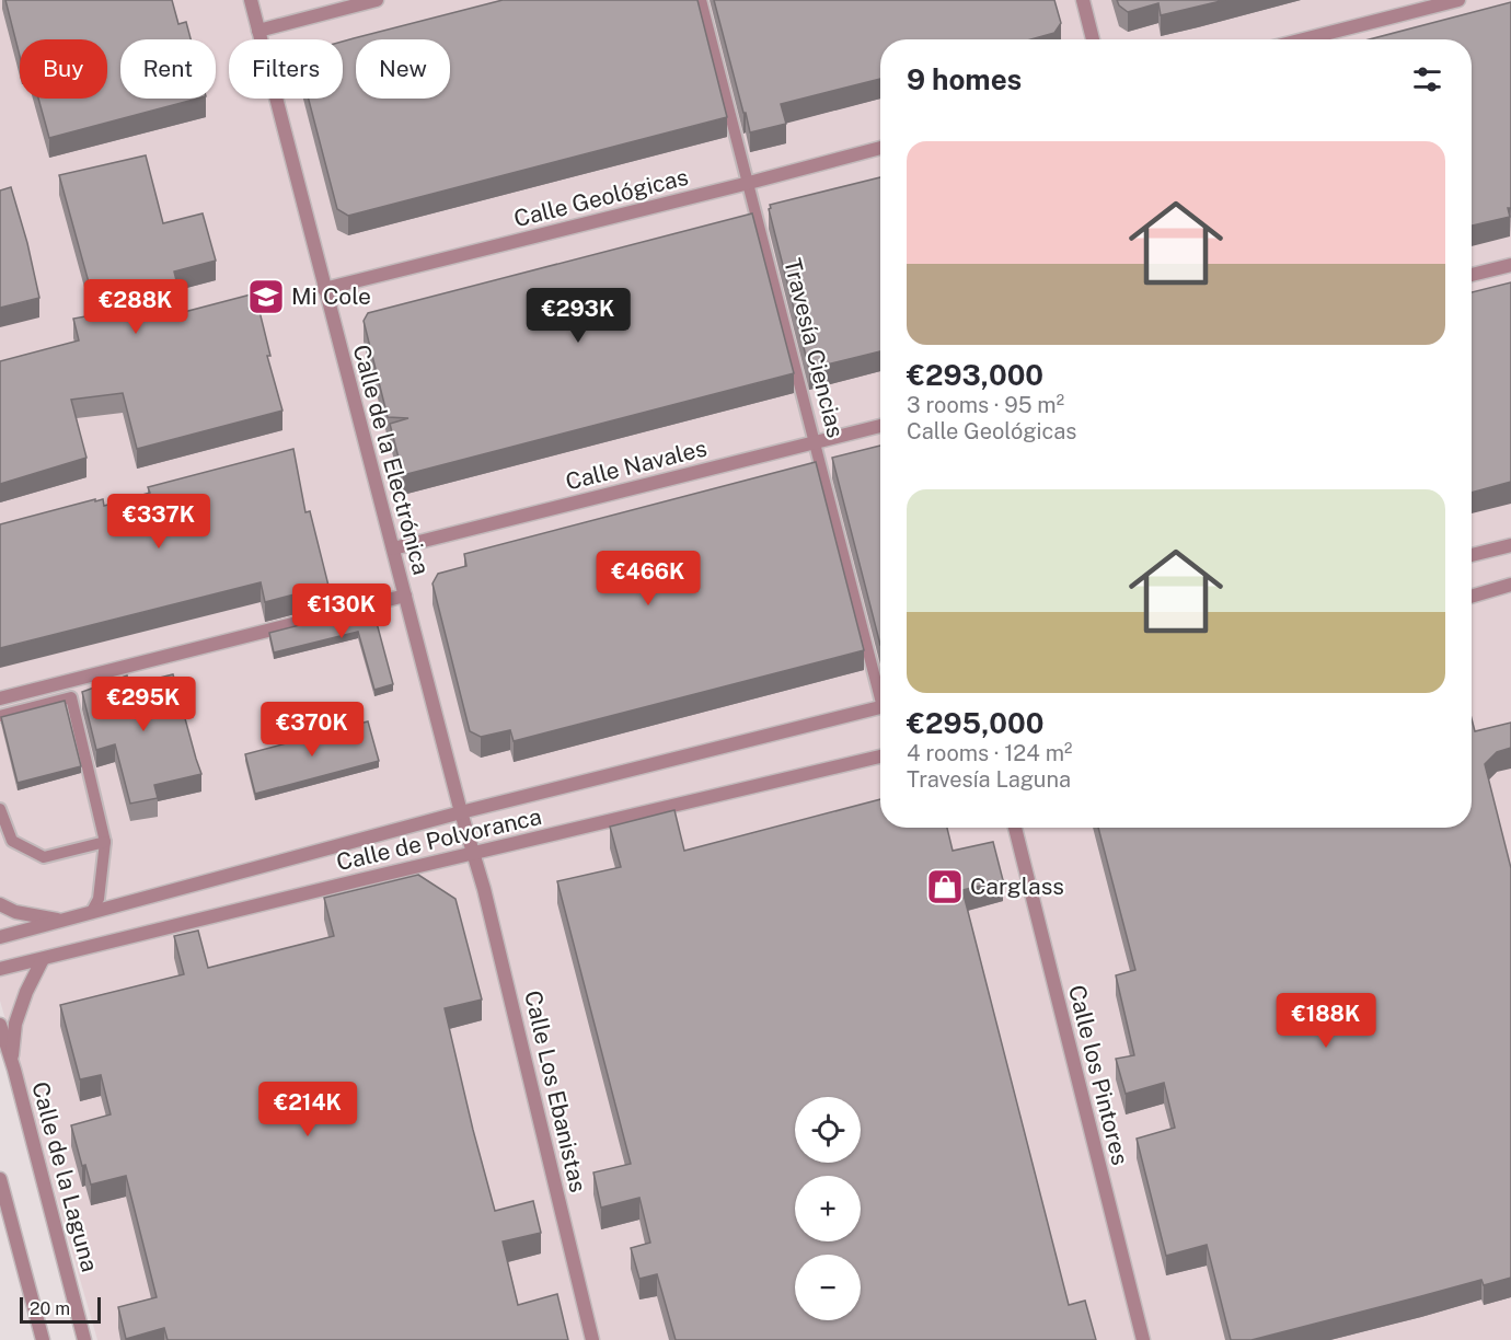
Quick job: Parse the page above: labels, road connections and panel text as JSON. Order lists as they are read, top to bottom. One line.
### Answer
{"streets":{"street":["Calle Geológicas","Calle de la Electrónica","Calle Navales","Calle de Polvoranca","Calle los Pintores","Calle Los Ebanistas","Calle de la Laguna"],"lane":["Travesía Ciencias"]},"crossings":[["Calle Geológicas","Travesía Ciencias"],["Calle Geológicas","Calle de la Electrónica"],["Travesía Ciencias","Calle Navales"],["Calle de la Electrónica","Calle Navales"],["Calle de la Electrónica","Calle de Polvoranca"],["Calle de la Electrónica","Calle Los Ebanistas"],["Calle de Polvoranca","Calle Los Ebanistas"]],"places":{"school or university":["Mi Cole"],"shop":["Carglass"]},"scale_bar":"20 m","page":{"chip":["Buy","Rent","Filters","New"],"heading":"9 homes","list":[{"name":"€293,000","note":"3 rooms · 95 m² · Calle Geológicas"},{"name":"€295,000","note":"4 rooms · 124 m² · Travesía Laguna"}],"price":["€288K","€293K","€337K","€466K","€130K","€295K","€370K","€188K","€214K"],"map_buttons":["+","−"],"scale":"20 m"}}
